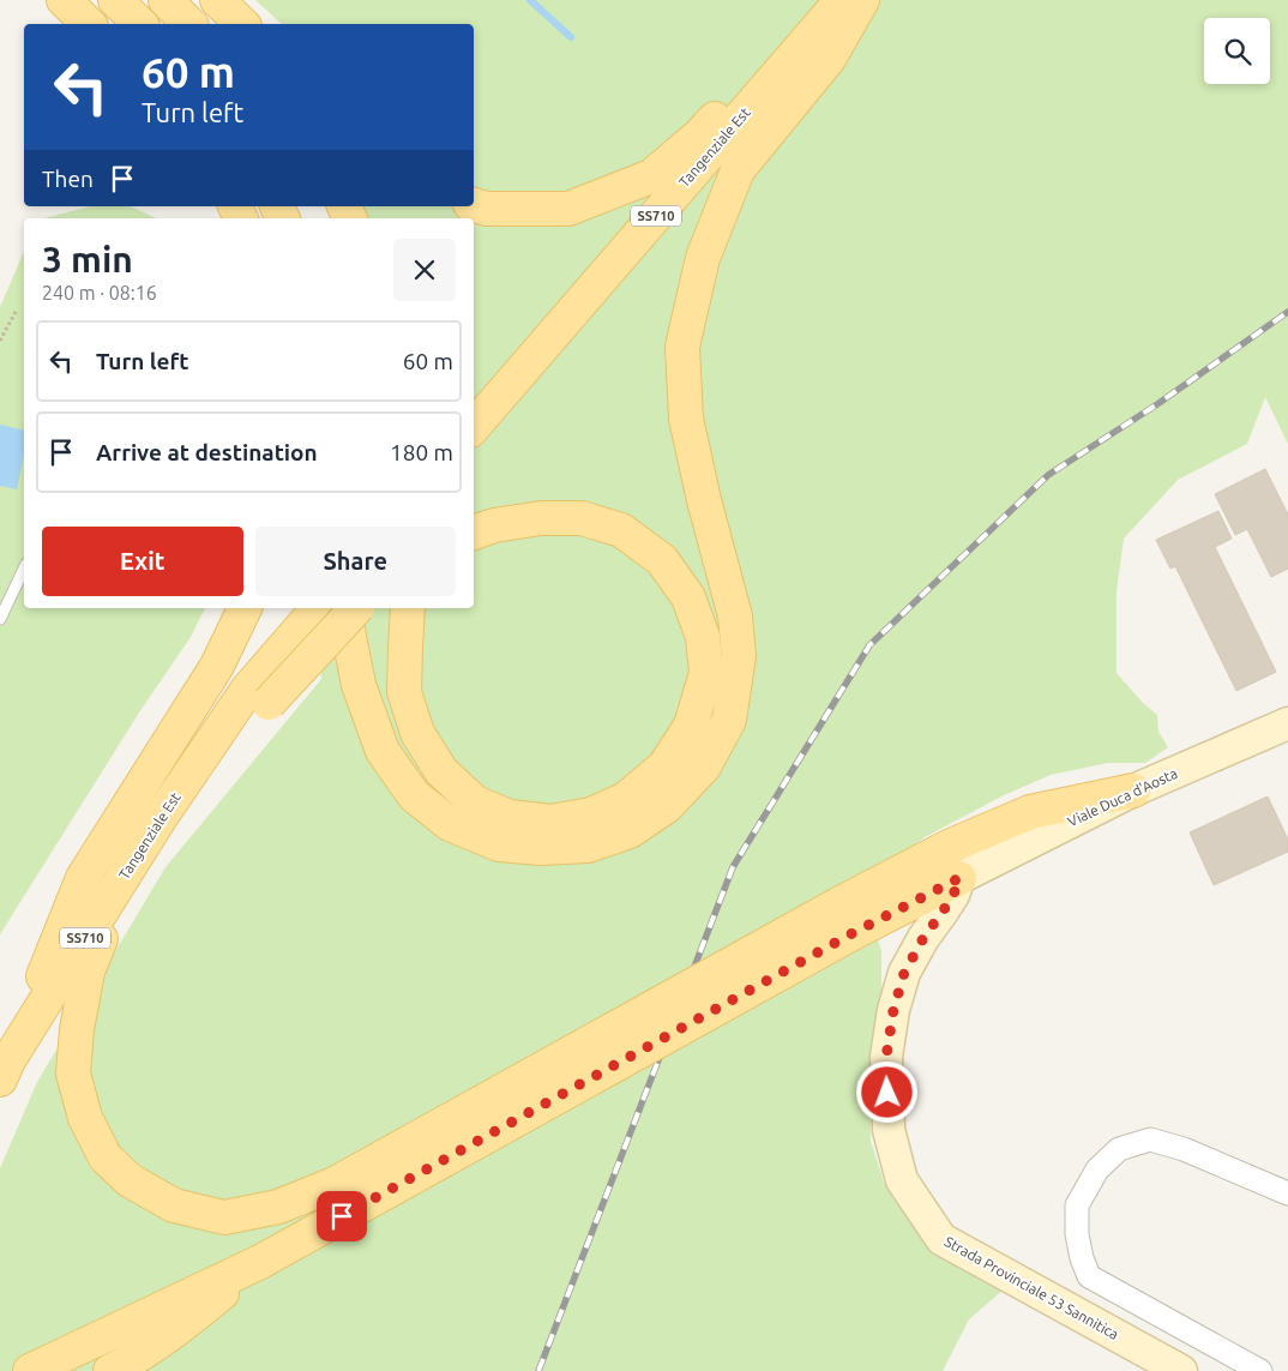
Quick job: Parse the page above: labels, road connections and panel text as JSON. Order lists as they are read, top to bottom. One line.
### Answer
{"streets":{"main road":["Tangenziale Est","SS710","Viale Duca d'Aosta","Strada Provinciale 53 Sannitica"]},"crossings":[["Viale Duca d'Aosta","Strada Provinciale 53 Sannitica"]],"page":{"turn":["60 m","Turn left"],"then":"Then","heading":["3 min","240 m · 08:16"],"list":[{"name":"Turn left","value":"60 m"},{"name":"Arrive at destination","value":"180 m"}],"buttons":["Exit","Share"]}}
